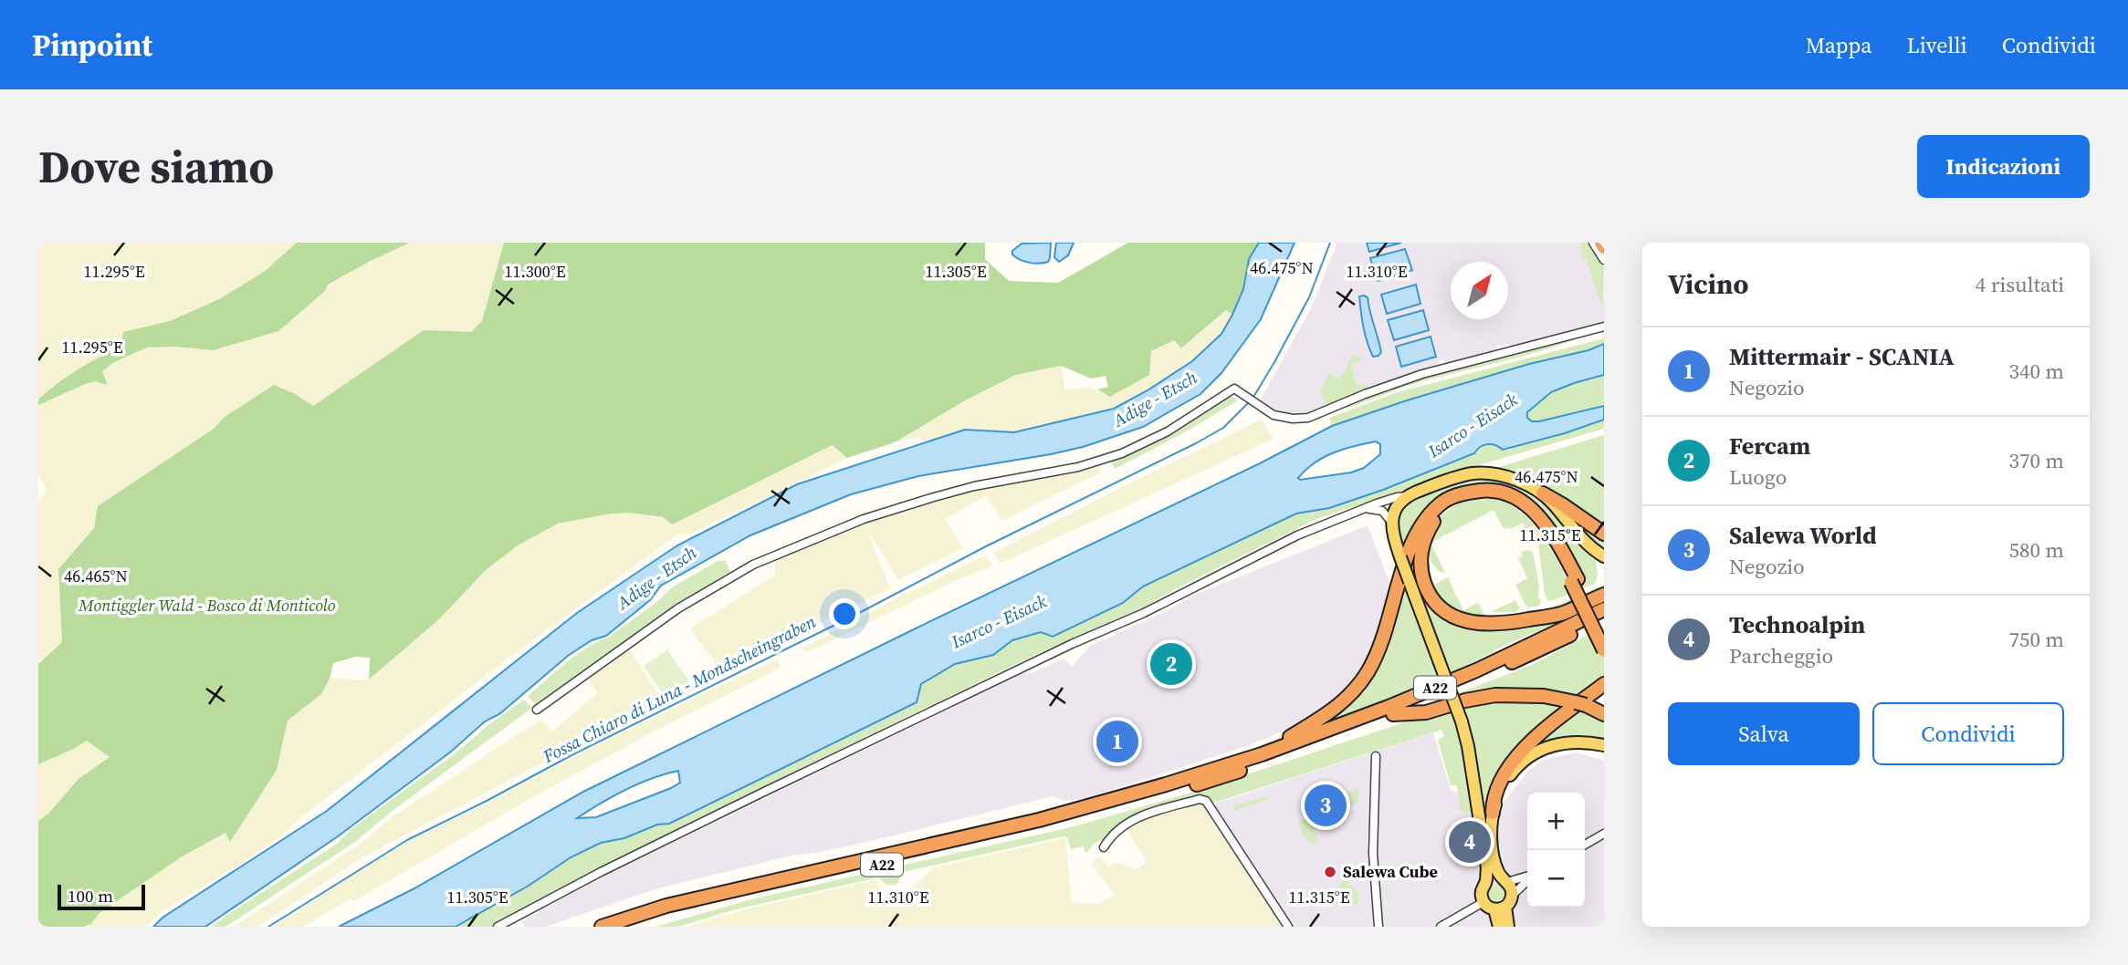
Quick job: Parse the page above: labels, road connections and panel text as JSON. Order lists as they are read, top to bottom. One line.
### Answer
{"streets":{"highway":["A22"]},"water":["Adige - Etsch","Isarco - Eisack","Fossa Chiaro di Luna - Mondscheingraben"],"parks":["Montiggler Wald - Bosco di Monticolo"],"places":["Salewa Cube"],"scale_bar":"100 m","north":"top right","page":{"header":"Pinpoint","nav":["Mappa","Livelli","Condividi"],"buttons":["Indicazioni",["Salva","Condividi"]],"title":"Dove siamo","heading":["Vicino","4 risultati"],"list":[{"mark":"1","name":"Mittermair - SCANIA","note":"Negozio","value":"340 m"},{"mark":"2","name":"Fercam","note":"Luogo","value":"370 m"},{"mark":"3","name":"Salewa World","note":"Negozio","value":"580 m"},{"mark":"4","name":"Technoalpin","note":"Parcheggio","value":"750 m"}],"pins":["2","1","3","4"],"map_buttons":["+","−"],"scale":"100 m"},"coordinates":["46.475°N","11.295°E","11.300°E","11.305°E","11.310°E","11.315°E","46.465°N"]}
